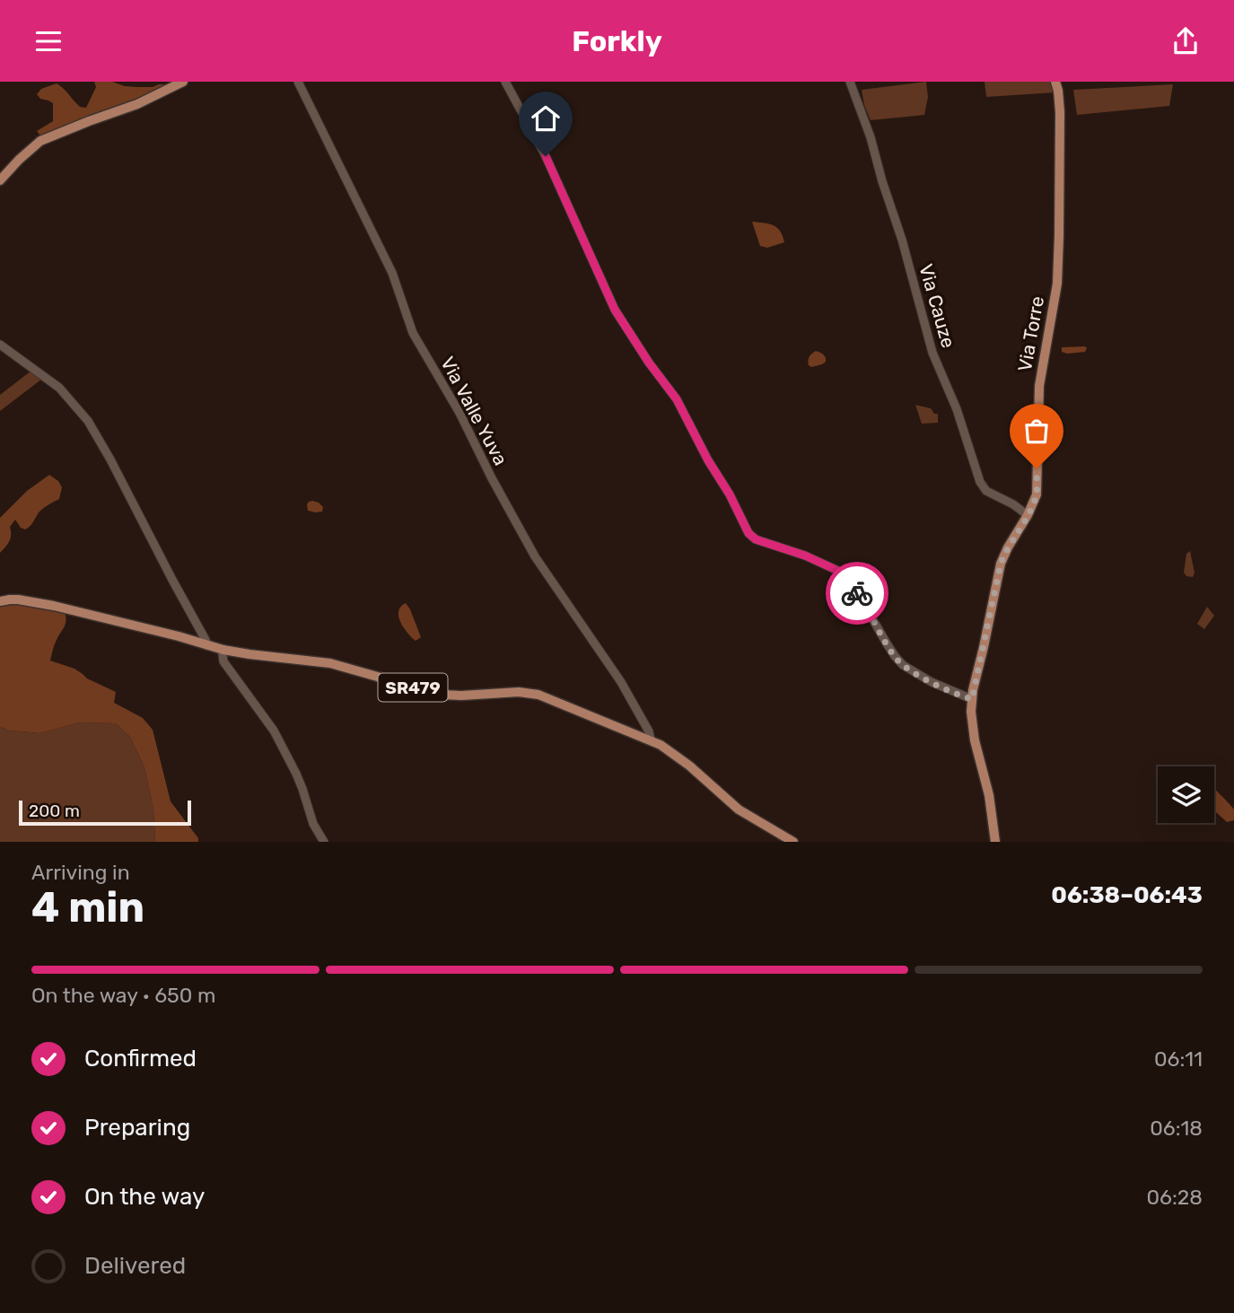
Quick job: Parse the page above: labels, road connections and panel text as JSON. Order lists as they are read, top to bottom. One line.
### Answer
{"streets":{"main road":["Via Torre","SR479"],"street":["Via Cauze","Via Valle Yuva"]},"crossings":[["Via Cauze","Via Torre"],["Via Valle Yuva","SR479"]],"scale_bar":"200 m","page":{"header":"Forkly","scale":"200 m","heading":["4 min","Arriving in","06:38–06:43"],"bar":"On the way · 650 m","list":[["Confirmed","06:11"],["Preparing","06:18"],["On the way","06:28"],"Delivered"]}}
